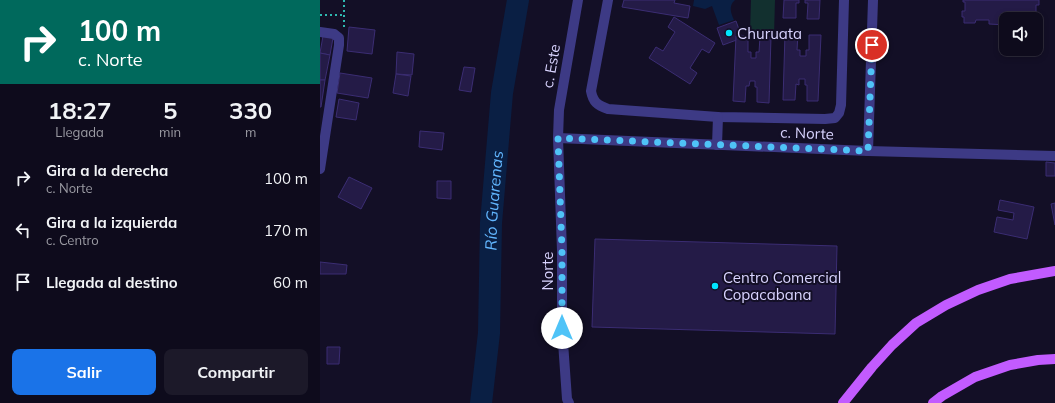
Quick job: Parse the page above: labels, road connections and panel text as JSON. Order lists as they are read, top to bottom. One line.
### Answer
{"streets":{"street":["c. Este","c. Norte","Norte"]},"crossings":[["c. Este","c. Norte"],["c. Este","Norte"],["c. Norte","Norte"]],"water":["Río Guarenas"],"places":["Churuata","Centro Comercial Copacabana"],"page":{"turn":["100 m","c. Norte"],"eta":["18:27","Llegada","5","min","330","m"],"list":[{"name":"Gira a la derecha","note":"c. Norte","value":"100 m"},{"name":"Gira a la izquierda","note":"c. Centro","value":"170 m"},{"name":"Llegada al destino","value":"60 m"}],"buttons":["Salir","Compartir"]}}
